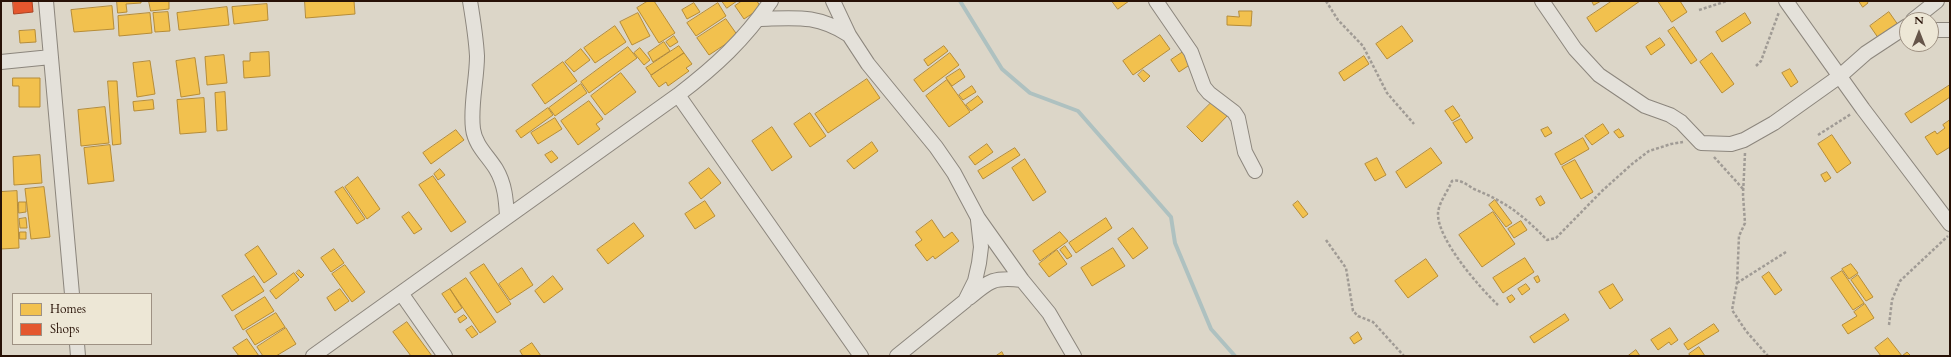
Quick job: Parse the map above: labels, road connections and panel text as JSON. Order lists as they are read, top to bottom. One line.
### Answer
{"legend":["Homes","Shops"],"north":"top"}
